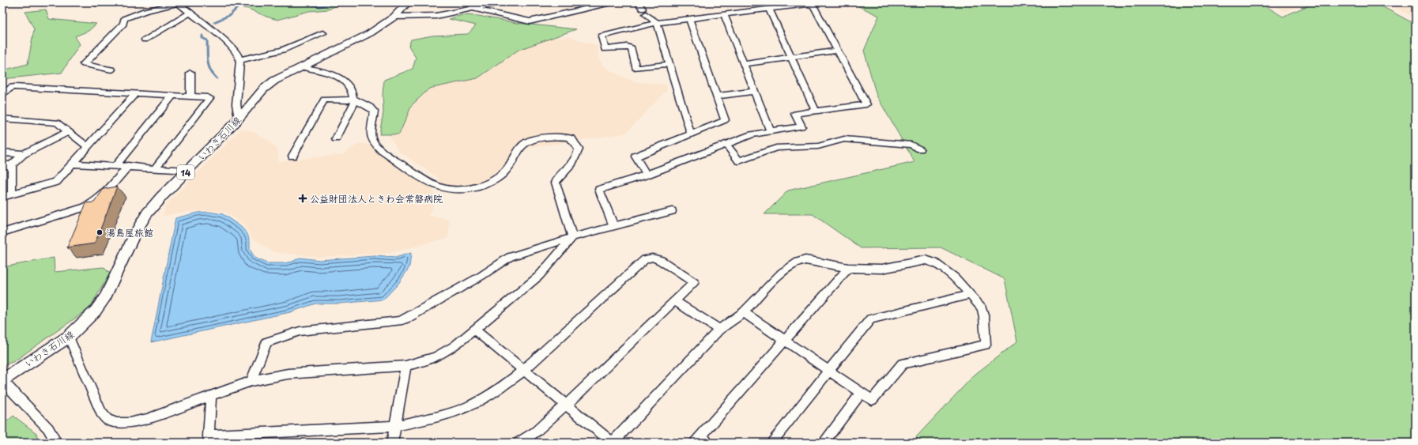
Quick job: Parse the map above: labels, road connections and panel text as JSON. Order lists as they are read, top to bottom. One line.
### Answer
{"streets":{"main road":["いわき石川線","14"]},"places":{"health":["公益財団法人ときわ会常磐病院"],"other":["湯島屋旅館"]}}
